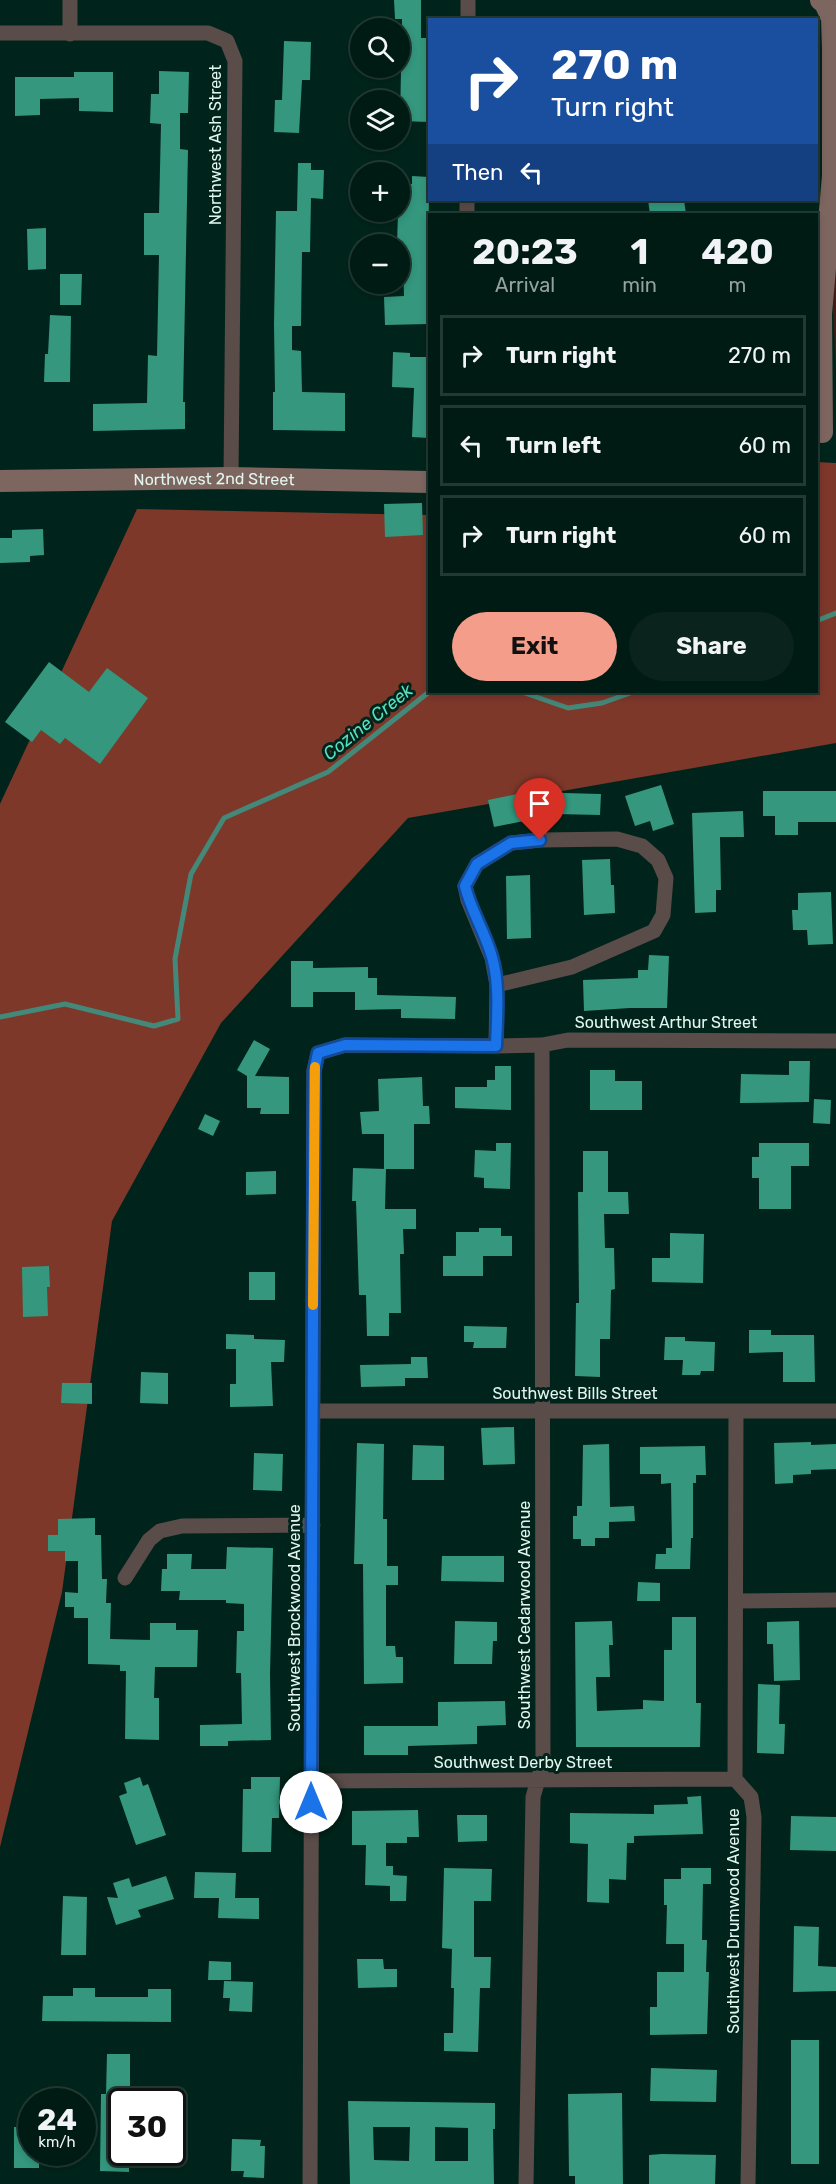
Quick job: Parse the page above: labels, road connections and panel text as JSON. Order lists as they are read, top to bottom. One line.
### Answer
{"streets":{"street":["Northwest Ash Street","Northwest 2nd Street","Southwest Arthur Street","Southwest Bills Street","Southwest Cedarwood Avenue","Southwest Brockwood Avenue","Southwest Derby Street","Southwest Drumwood Avenue"]},"crossings":[["Northwest Ash Street","Northwest 2nd Street"],["Southwest Arthur Street","Southwest Cedarwood Avenue"],["Southwest Arthur Street","Southwest Brockwood Avenue"],["Southwest Bills Street","Southwest Cedarwood Avenue"],["Southwest Bills Street","Southwest Brockwood Avenue"],["Southwest Cedarwood Avenue","Southwest Derby Street"],["Southwest Brockwood Avenue","Southwest Derby Street"],["Southwest Derby Street","Southwest Drumwood Avenue"]],"water":["Cozine Creek"],"page":{"map_buttons":["+","−"],"turn":["270 m","Turn right"],"then":"Then","eta":["20:23","Arrival","1","min","420","m"],"list":[{"name":"Turn right","value":"270 m"},{"name":"Turn left","value":"60 m"},{"name":"Turn right","value":"60 m"}],"buttons":["Exit","Share"],"speed":"24 km/h","limit":"30"}}
